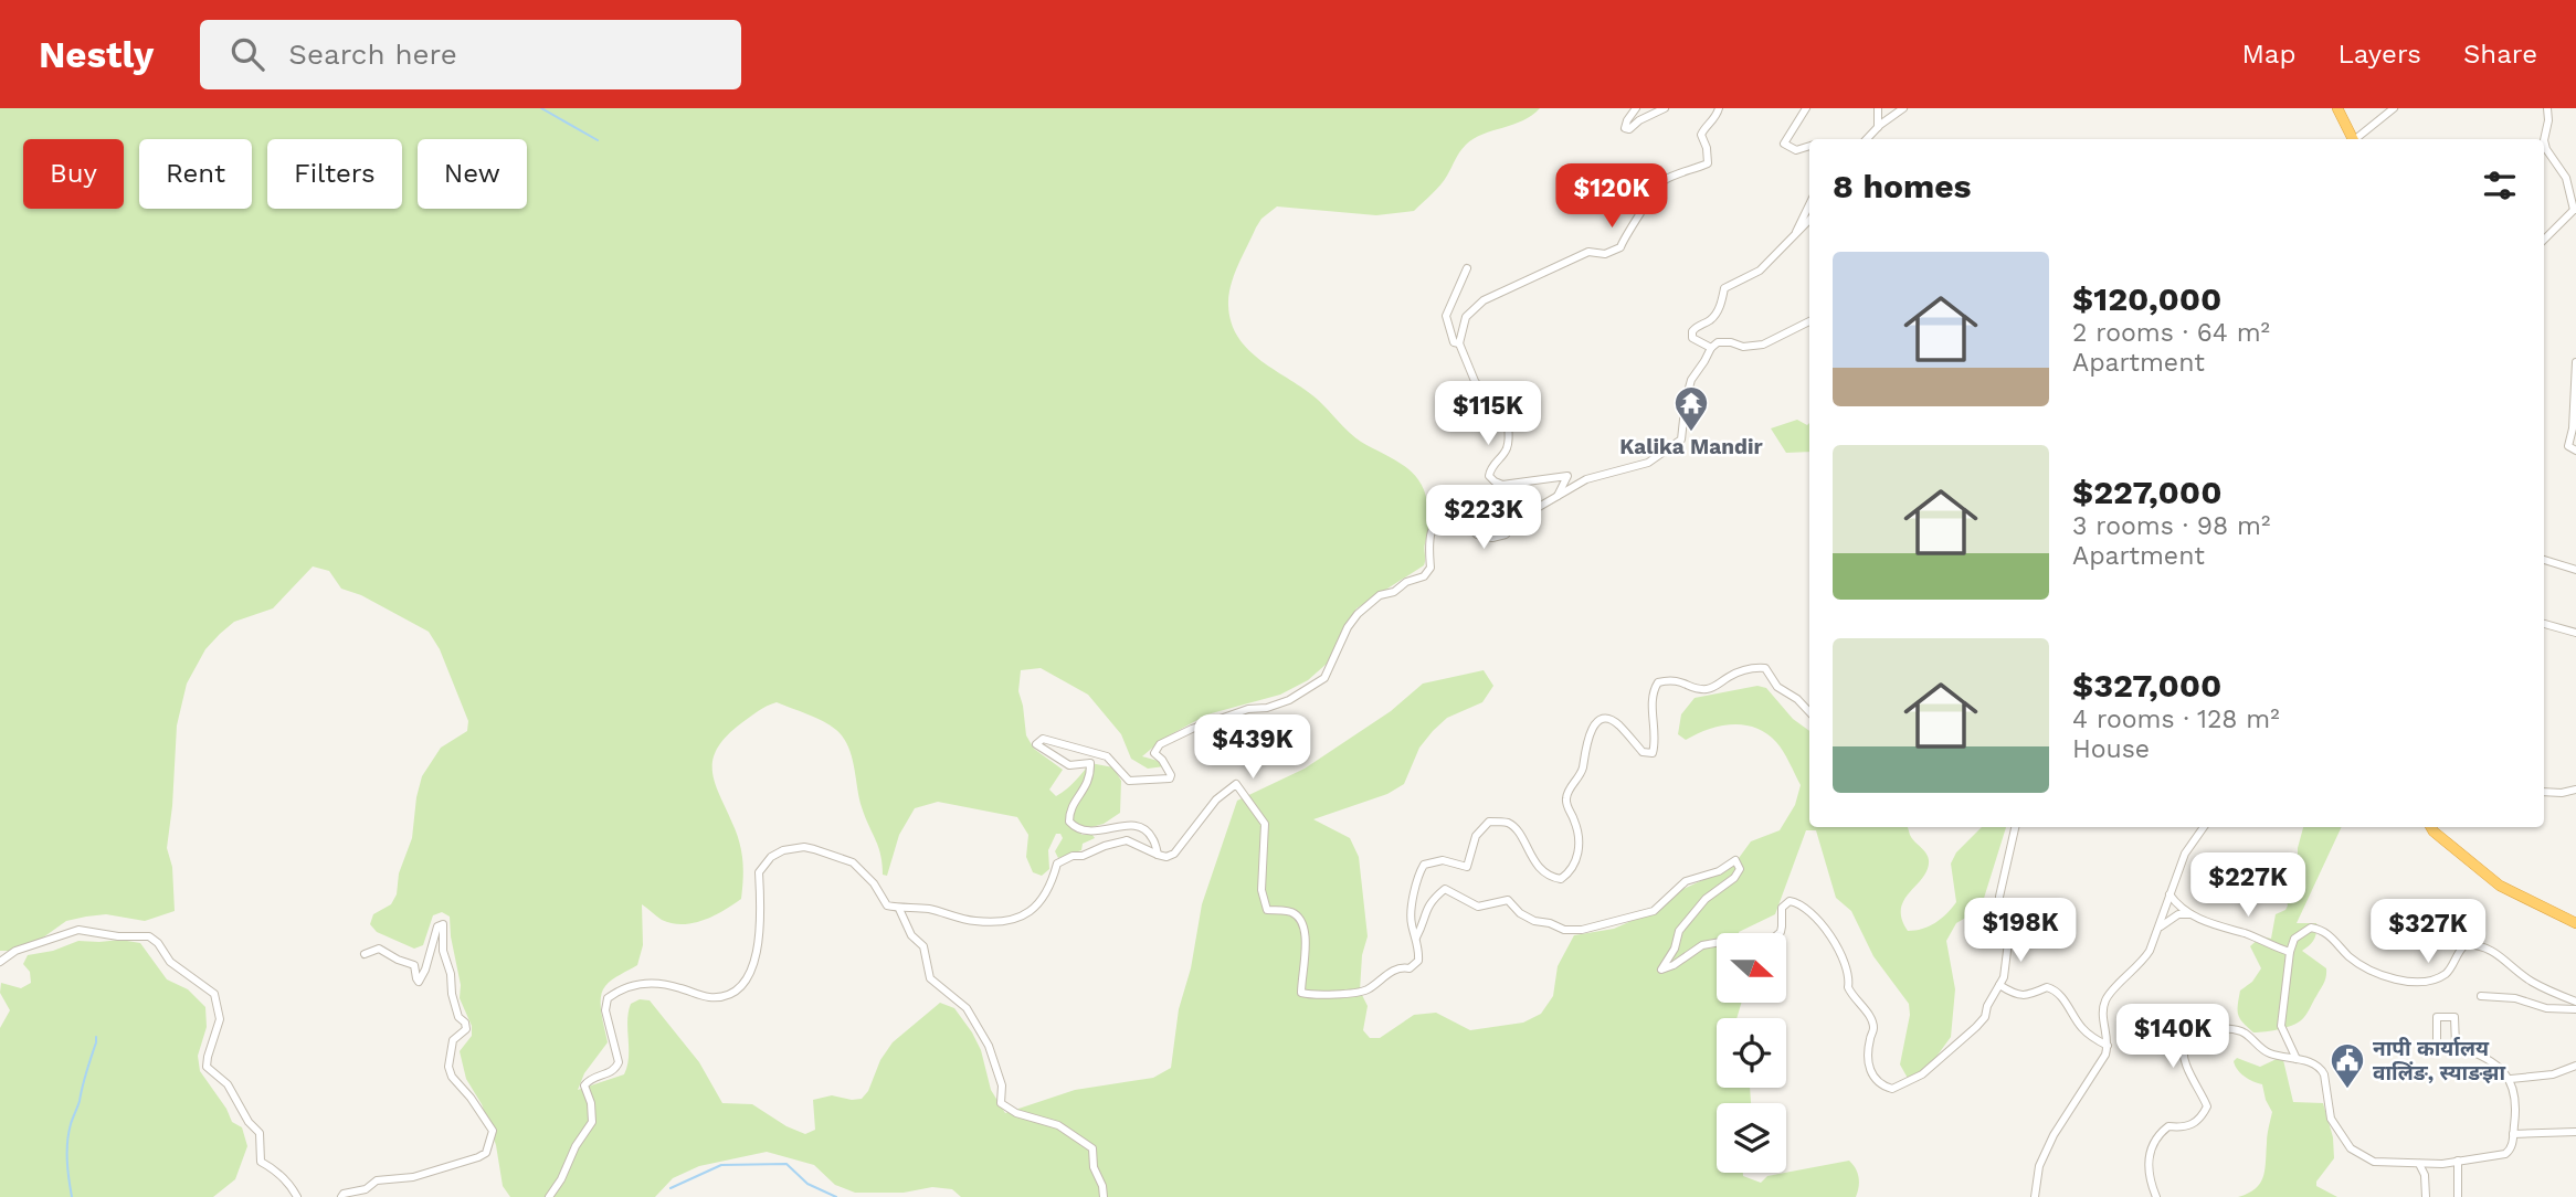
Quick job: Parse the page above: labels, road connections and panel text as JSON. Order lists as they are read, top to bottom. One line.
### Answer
{"places":{"temple":["Kalika Mandir"],"public building":["नापी कार्यालय वालिंङ, स्याङझा"]},"north":"right","page":{"header":"Nestly","search":"Search here","nav":["Map","Layers","Share"],"chip":["Buy","Rent","Filters","New"],"heading":"8 homes","price":["$120K","$115K","$223K","$439K","$227K","$198K","$327K","$140K"],"list":[{"name":"$120,000","note":"2 rooms · 64 m² · Apartment"},{"name":"$227,000","note":"3 rooms · 98 m² · Apartment"},{"name":"$327,000","note":"4 rooms · 128 m² · House"}]}}
